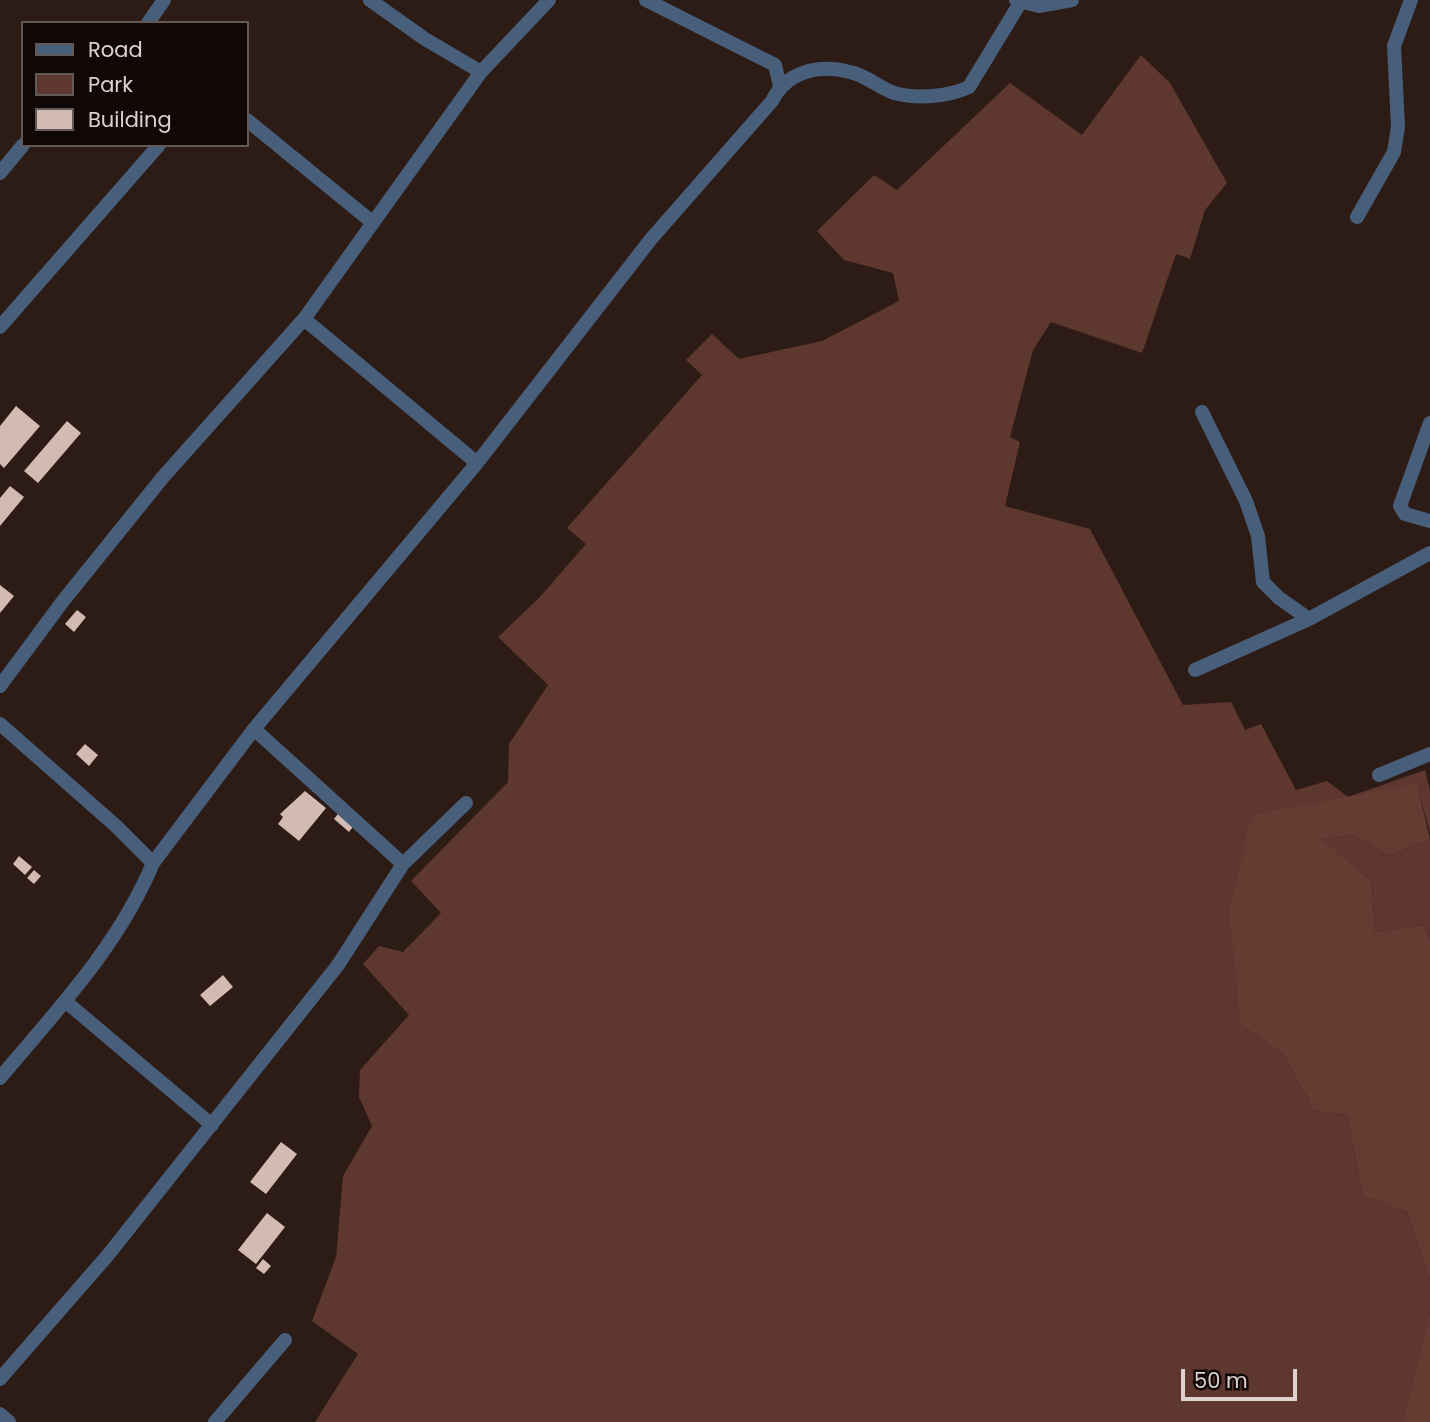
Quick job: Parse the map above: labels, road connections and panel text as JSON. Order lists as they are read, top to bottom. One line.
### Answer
{"legend":["Road","Park","Building"],"scale_bar":"50 m"}
